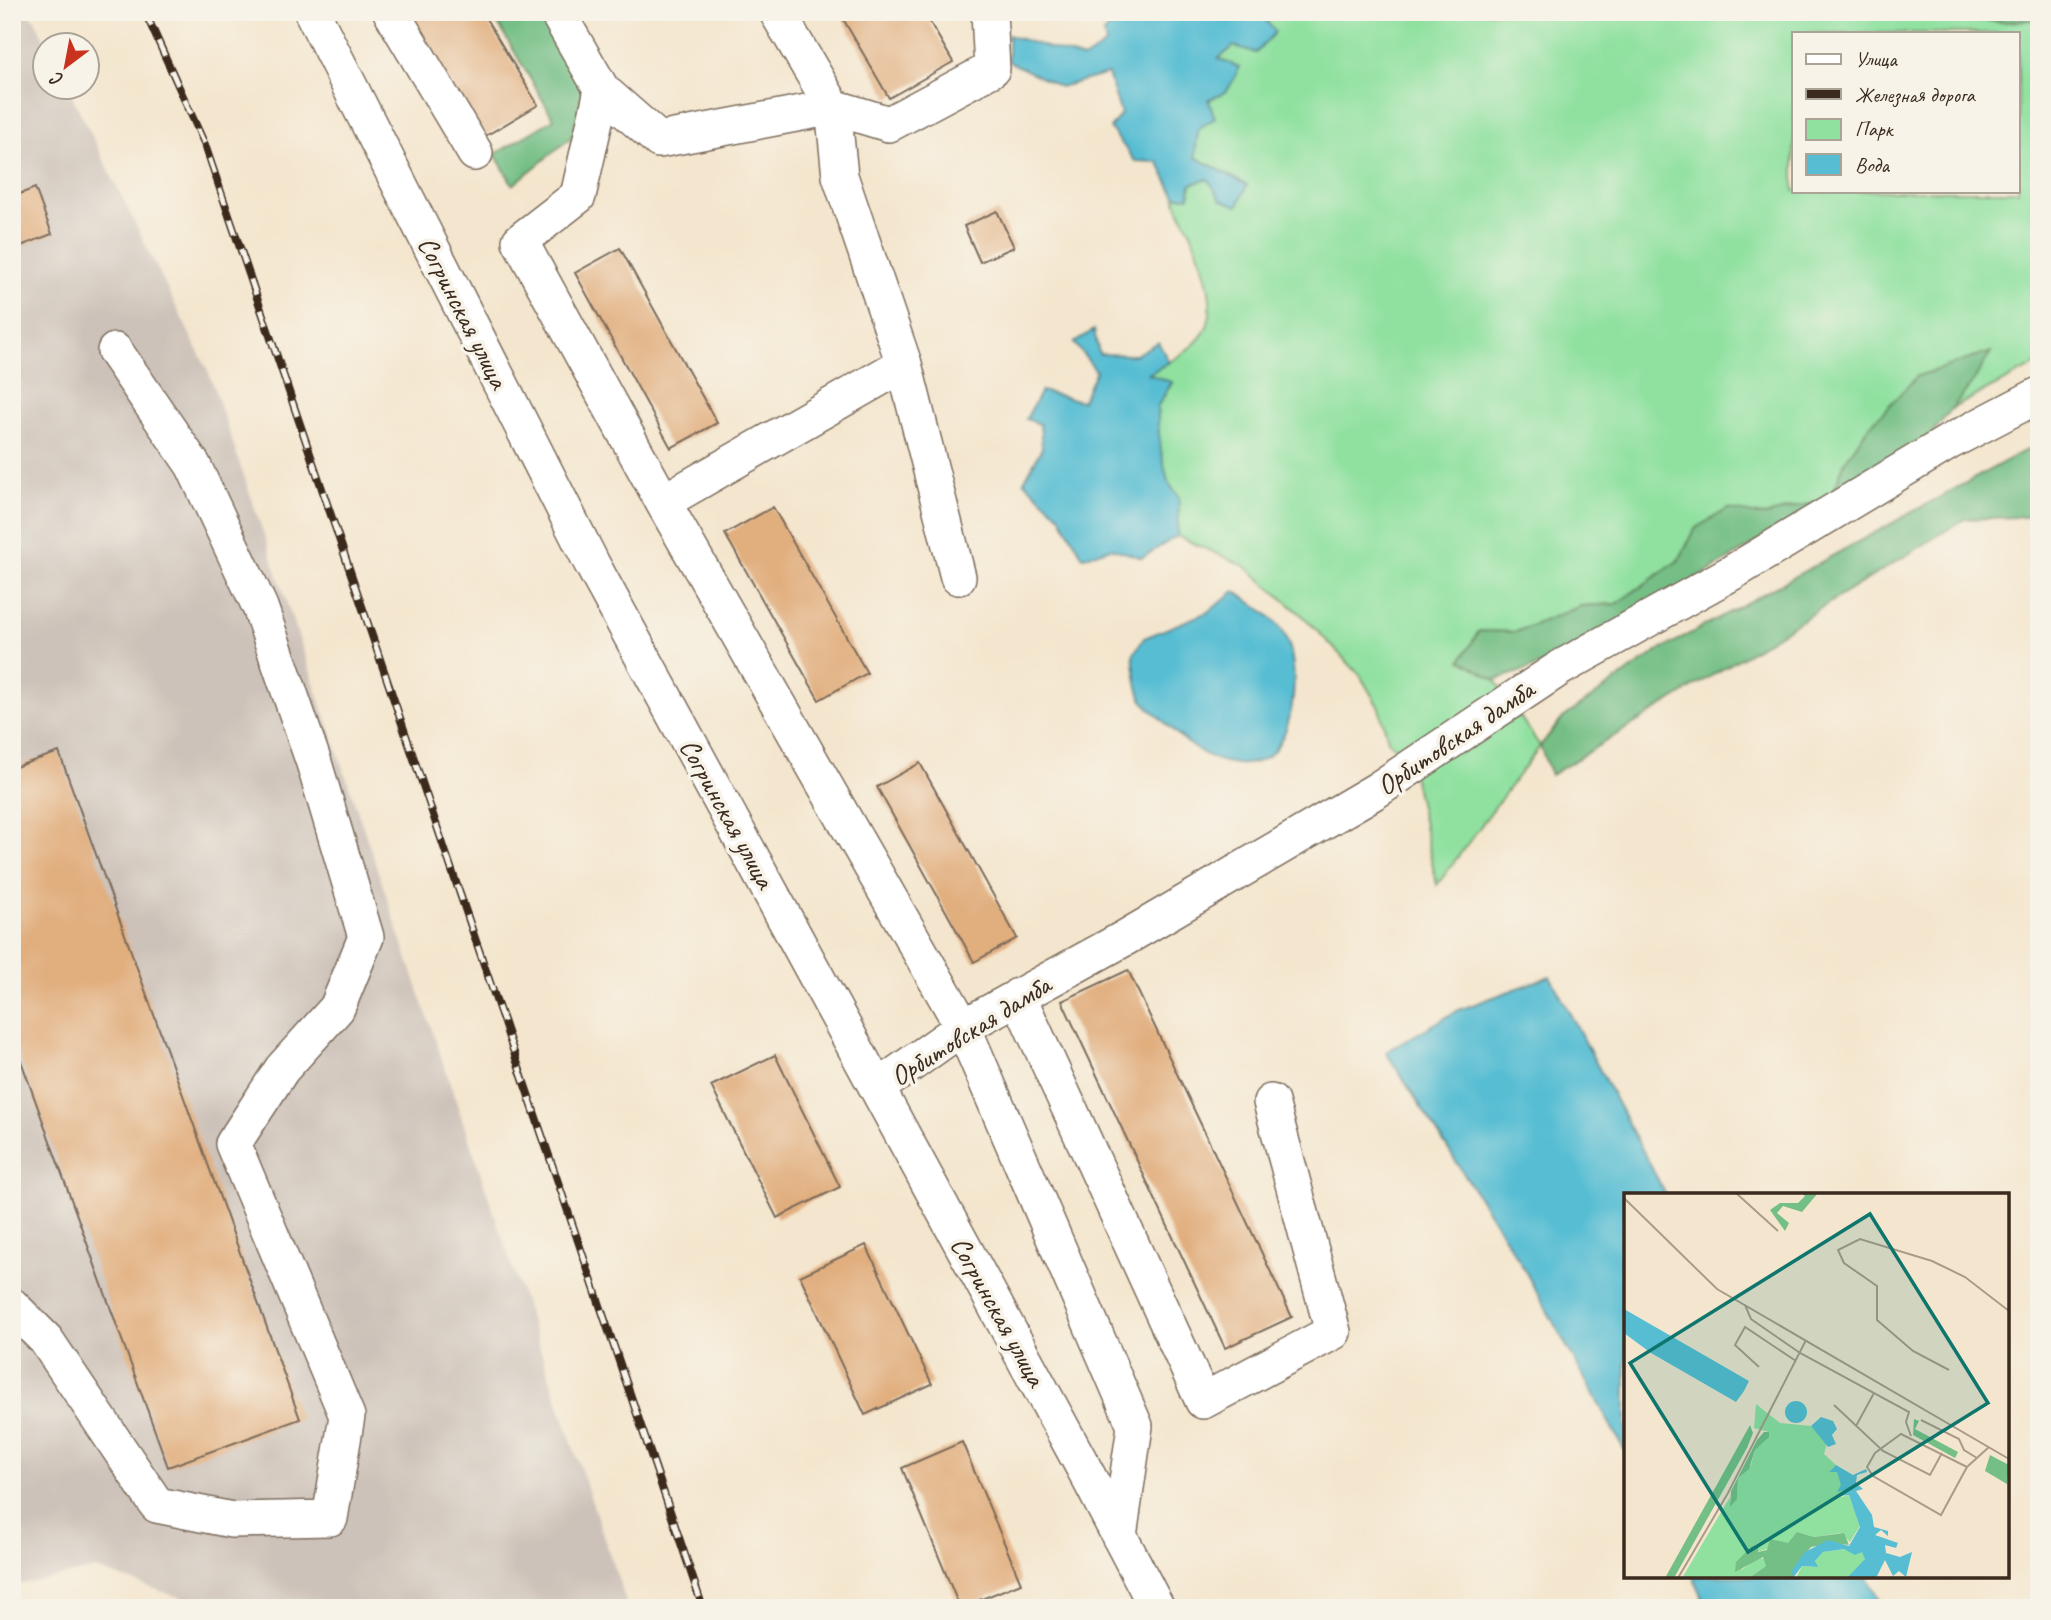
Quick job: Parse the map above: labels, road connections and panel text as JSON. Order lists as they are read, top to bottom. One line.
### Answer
{"streets":{"street":["Согринская улица","Орбитовская дамба"]},"crossings":[["Согринская улица","Орбитовская дамба"]],"legend":["Улица","Железная дорога","Парк","Вода"],"north":"bottom left"}
